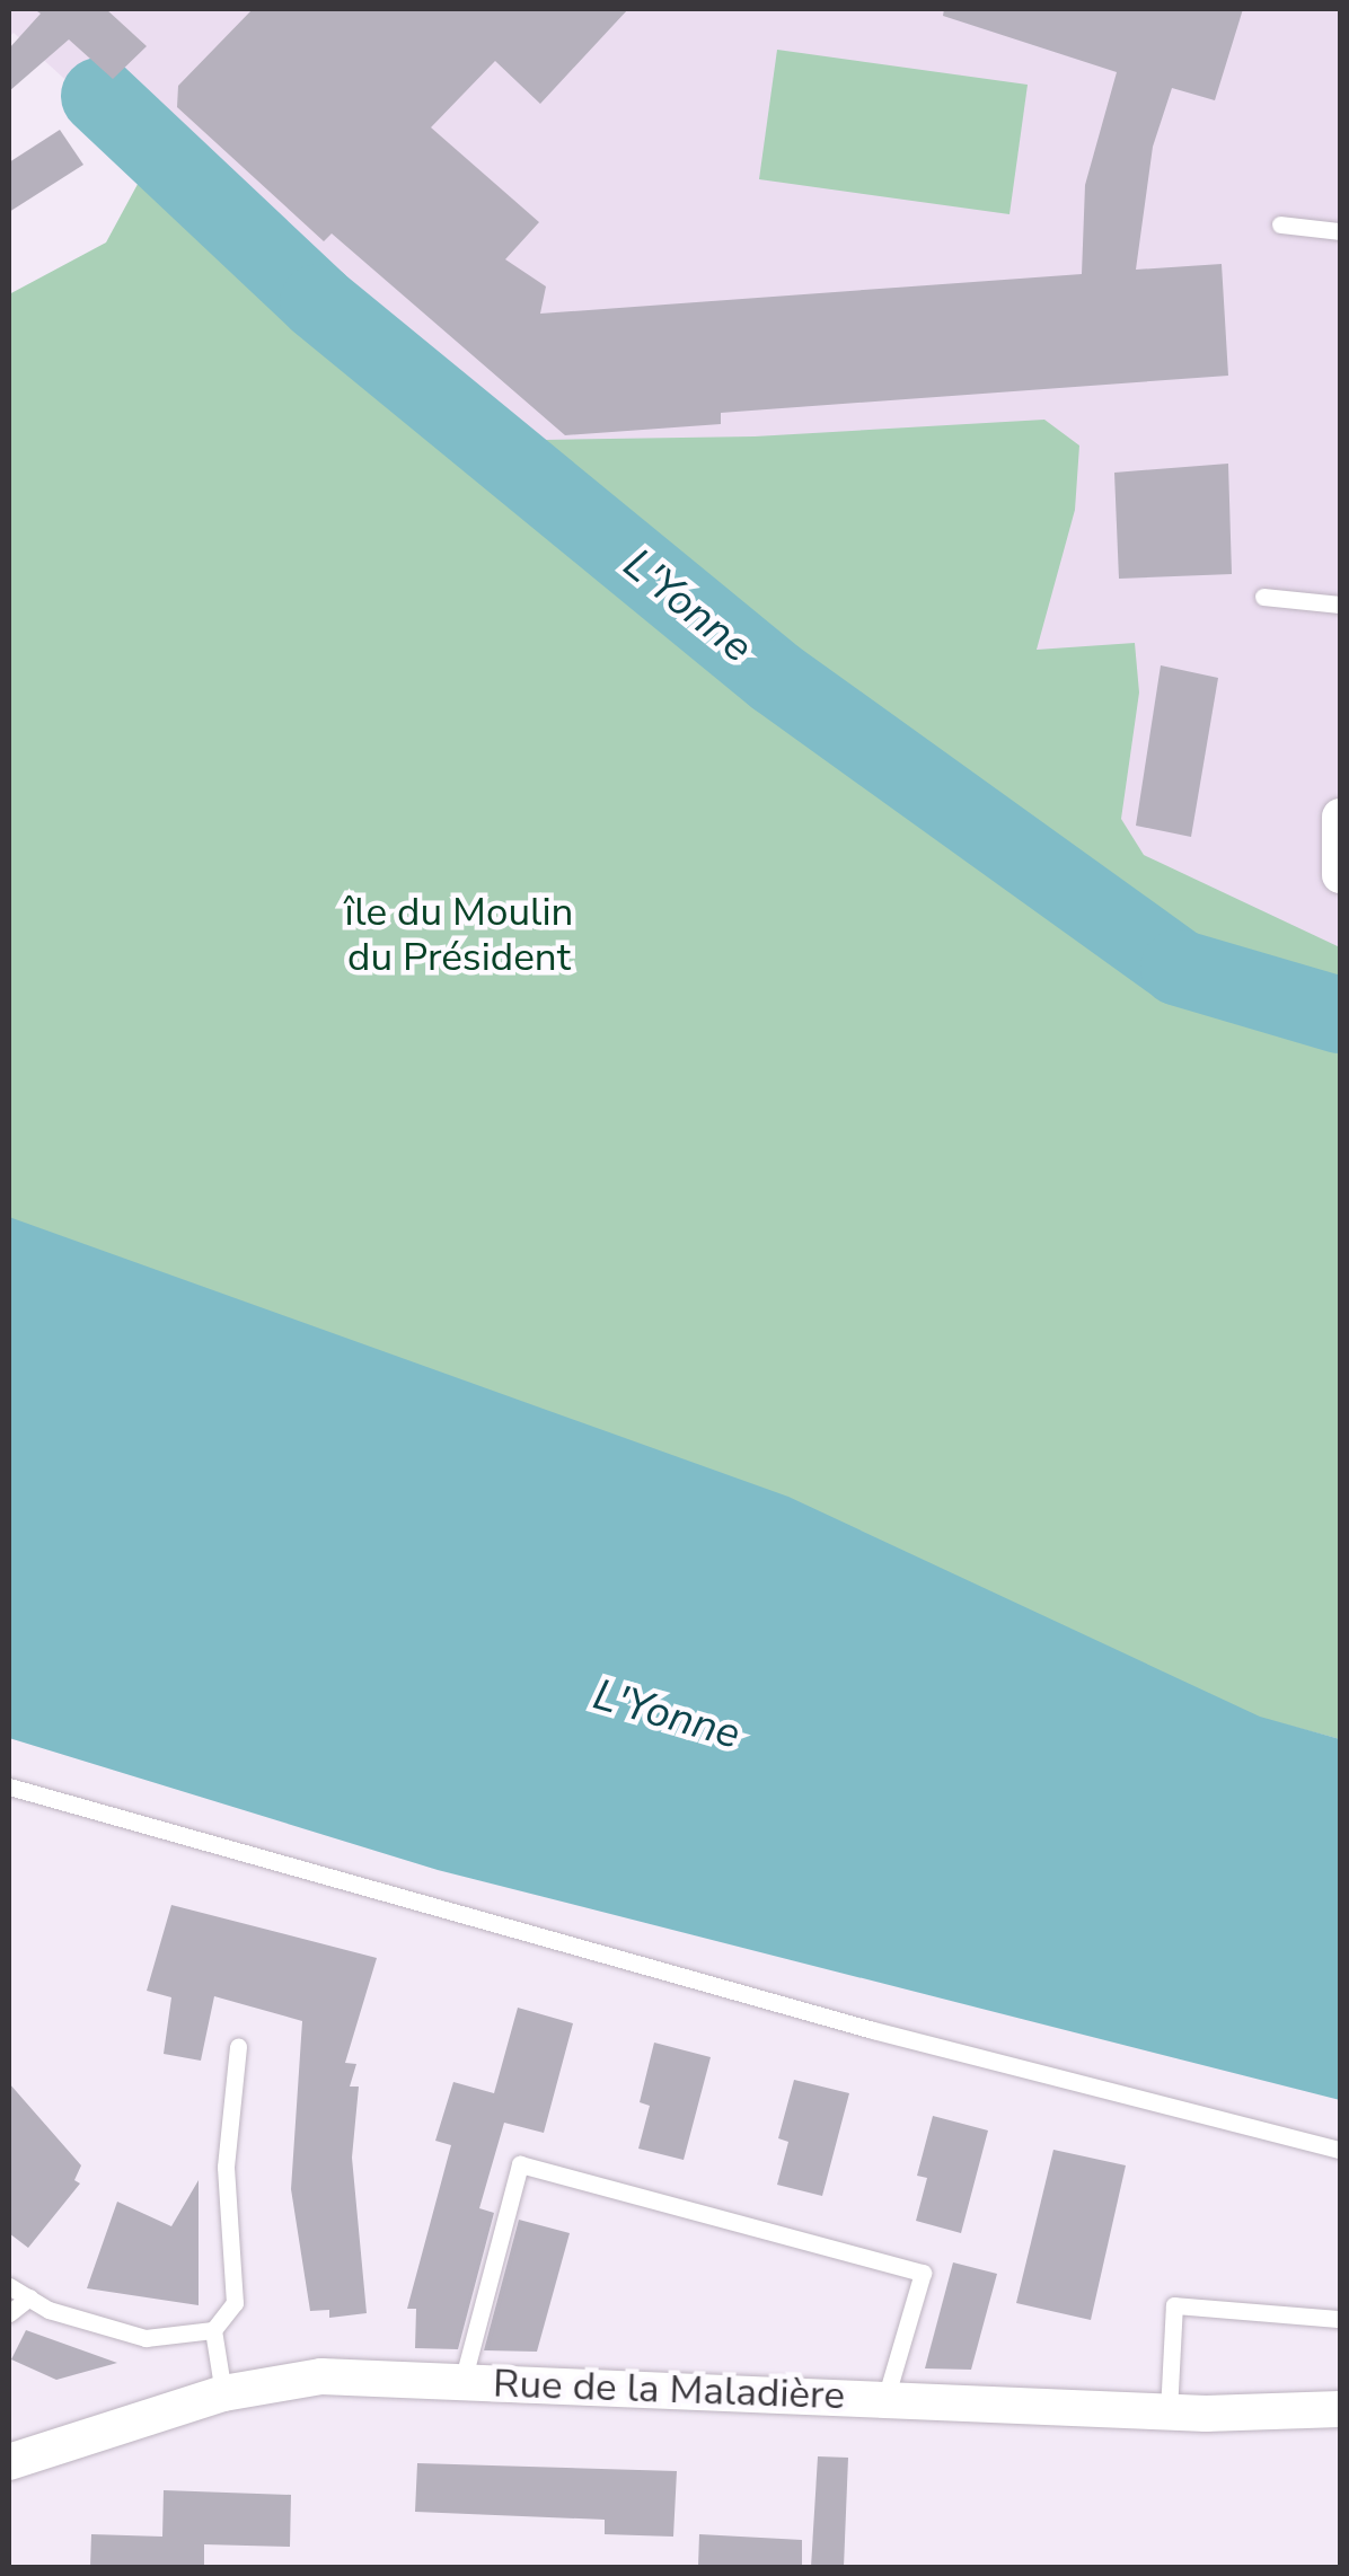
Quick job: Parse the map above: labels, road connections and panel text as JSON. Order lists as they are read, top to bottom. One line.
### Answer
{"streets":{"street":["Rue de la Maladière"]},"water":["L'Yonne"],"parks":["île du Moulin du Président"]}
